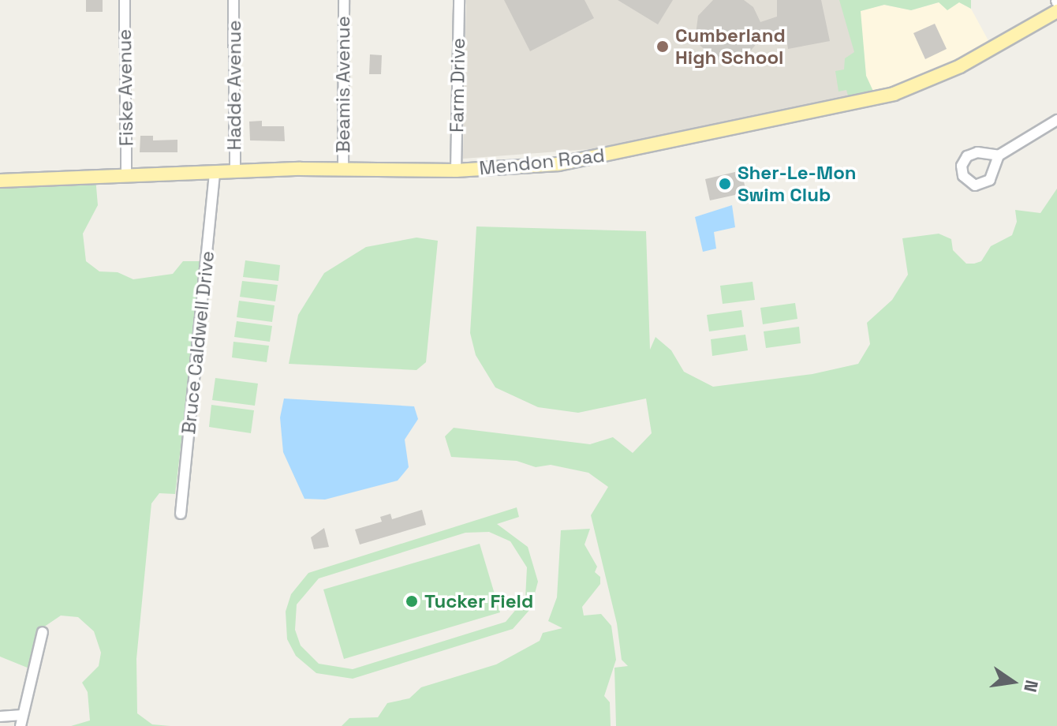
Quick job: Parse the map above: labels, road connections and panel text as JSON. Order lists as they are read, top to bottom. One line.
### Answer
{"streets":{"main road":["Mendon Road"],"street":["Beamis Avenue","Hadde Avenue","Farm Drive","Fiske Avenue","Bruce Caldwell Drive"]},"crossings":[["Beamis Avenue","Mendon Road"],["Hadde Avenue","Mendon Road"],["Farm Drive","Mendon Road"],["Fiske Avenue","Mendon Road"],["Mendon Road","Bruce Caldwell Drive"]],"places":["Cumberland High School","Sher-Le-Mon Swim Club","Tucker Field"],"north":"right"}
